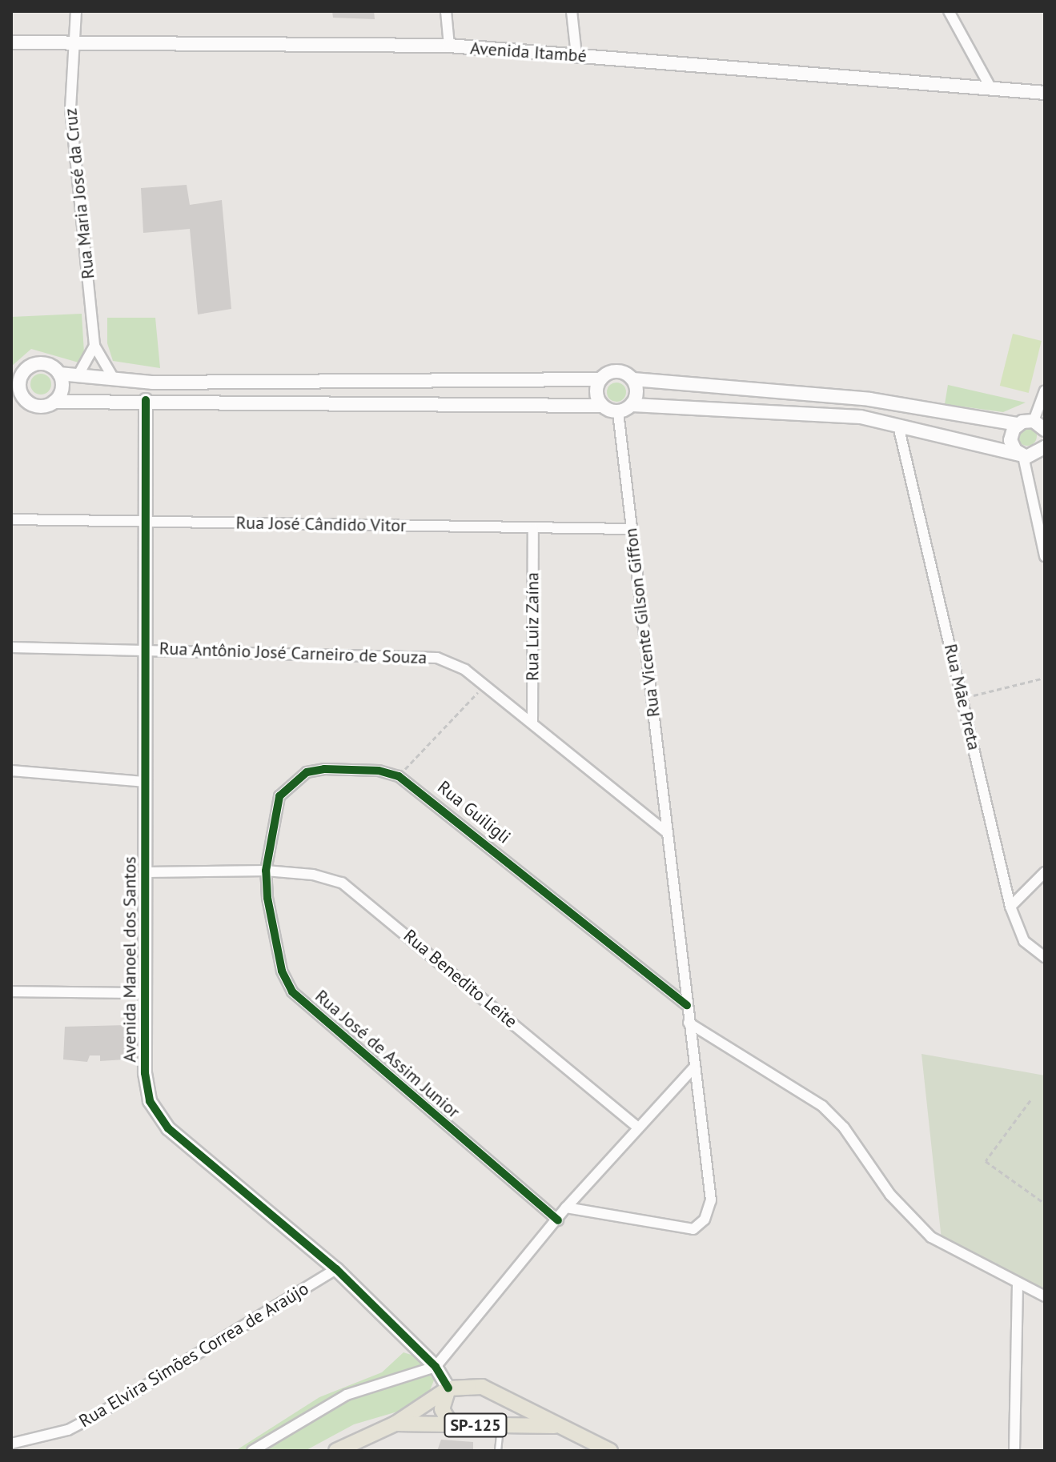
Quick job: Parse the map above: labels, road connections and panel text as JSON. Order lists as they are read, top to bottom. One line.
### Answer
{"streets":{"main road":["Avenida Itambé","Avenida Manoel dos Santos","SP-125"],"street":["Rua Maria José da Cruz","Rua José Cândido Vitor","Rua Vicente Gilson Giffon","Rua Luiz Zaína","Rua Antônio José Carneiro de Souza","Rua Mãe Preta","Rua Guiligli","Rua Benedito Leite","Rua José de Assim Junior","Rua Elvira Simões Correa de Araújo"]},"crossings":[["Avenida Itambé","Rua Maria José da Cruz"],["Rua José Cândido Vitor","Rua Vicente Gilson Giffon"],["Rua José Cândido Vitor","Rua Luiz Zaína"],["Rua José Cândido Vitor","Avenida Manoel dos Santos"],["Rua Vicente Gilson Giffon","Rua Antônio José Carneiro de Souza"],["Rua Vicente Gilson Giffon","Rua Guiligli"],["Rua Luiz Zaína","Rua Antônio José Carneiro de Souza"],["Rua Antônio José Carneiro de Souza","Avenida Manoel dos Santos"],["Rua Guiligli","Rua Benedito Leite"],["Rua Guiligli","Rua José de Assim Junior"],["Avenida Manoel dos Santos","Rua Benedito Leite"],["Avenida Manoel dos Santos","Rua Elvira Simões Correa de Araújo"],["Rua Benedito Leite","Rua José de Assim Junior"]]}
